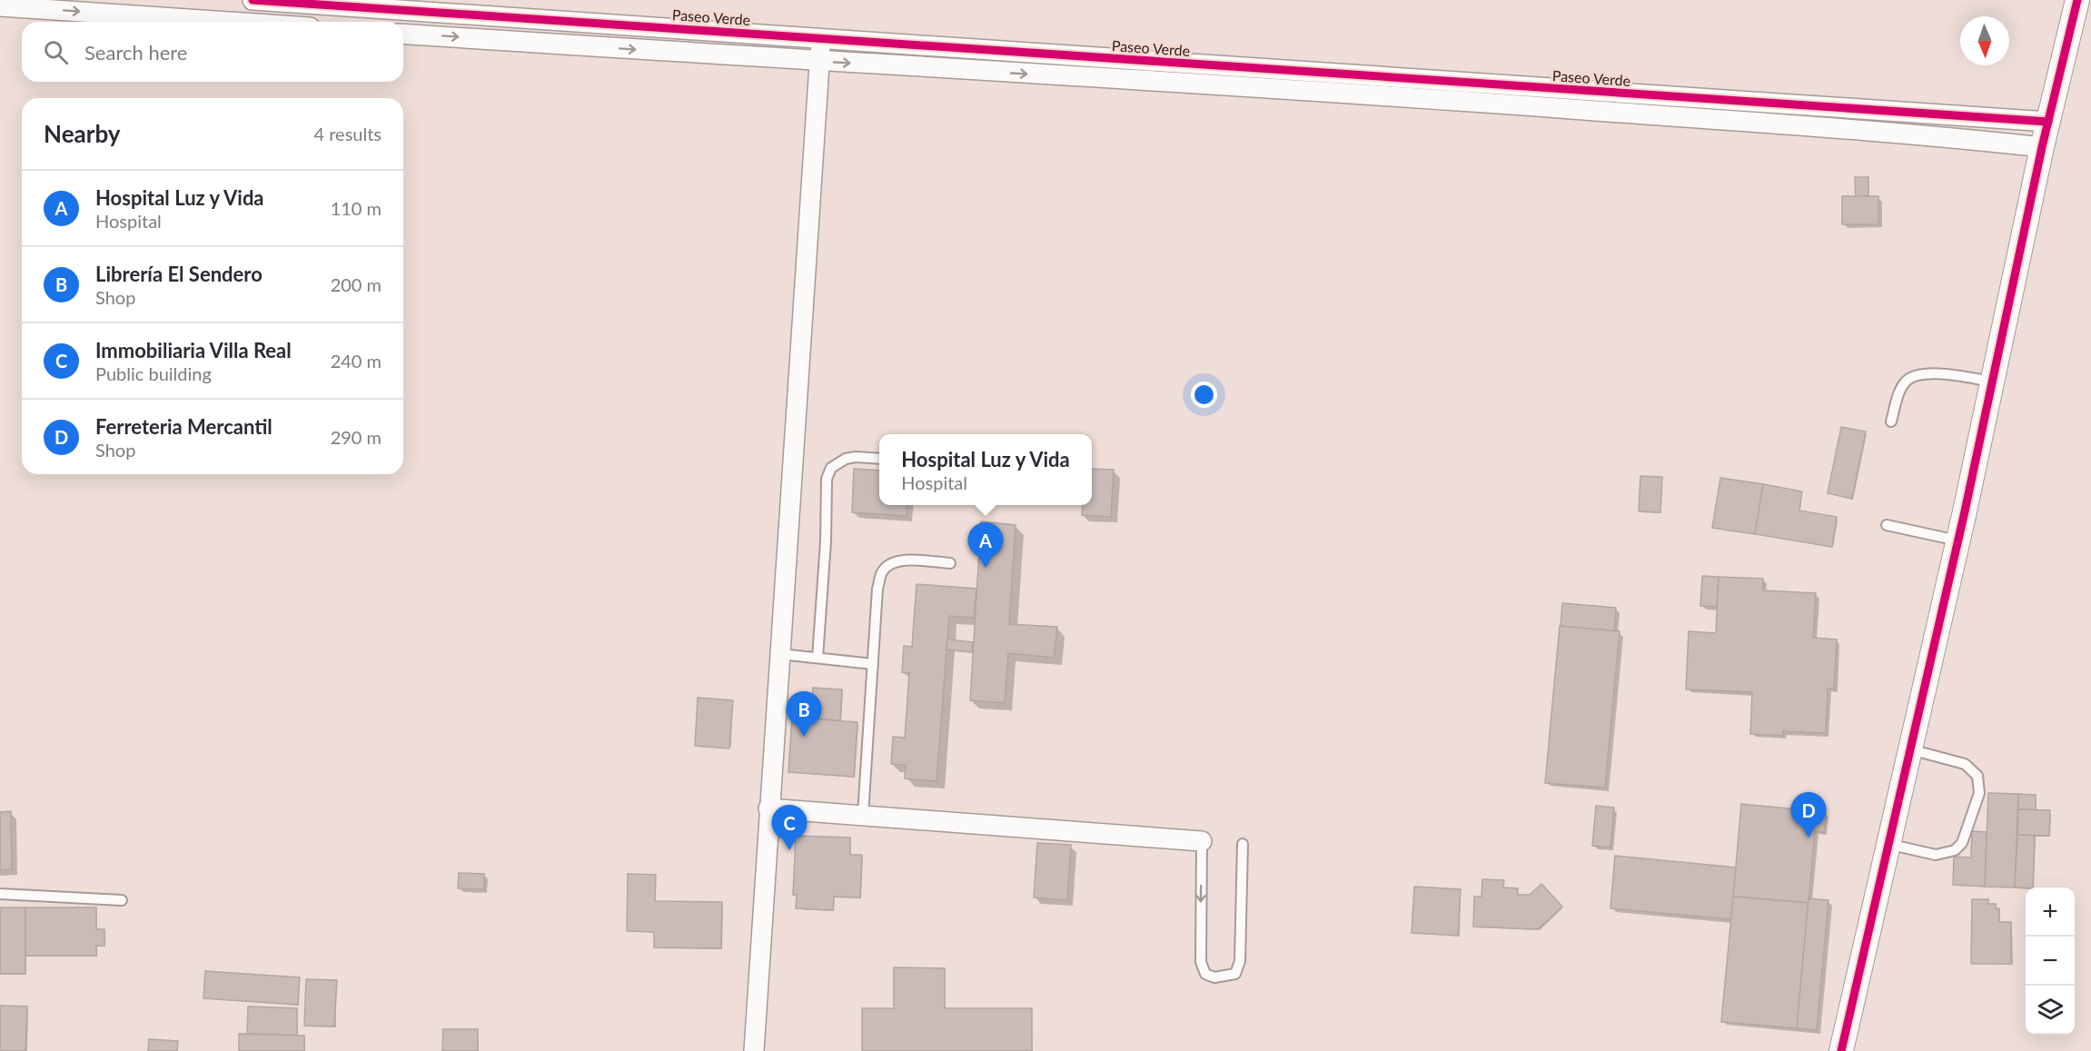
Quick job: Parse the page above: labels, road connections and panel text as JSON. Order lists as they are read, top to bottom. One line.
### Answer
{"streets":{"street":["Paseo Verde"]},"north":"bottom","page":{"search":"Search here","heading":["Nearby","4 results"],"list":[{"mark":"A","name":"Hospital Luz y Vida","note":"Hospital","value":"110 m"},{"mark":"B","name":"Librería El Sendero","note":"Shop","value":"200 m"},{"mark":"C","name":"Immobiliaria Villa Real","note":"Public building","value":"240 m"},{"mark":"D","name":"Ferreteria Mercantil","note":"Shop","value":"290 m"}],"popup":["Hospital Luz y Vida","Hospital"],"pins":["A","B","D","C"],"map_buttons":["+","−"]}}
